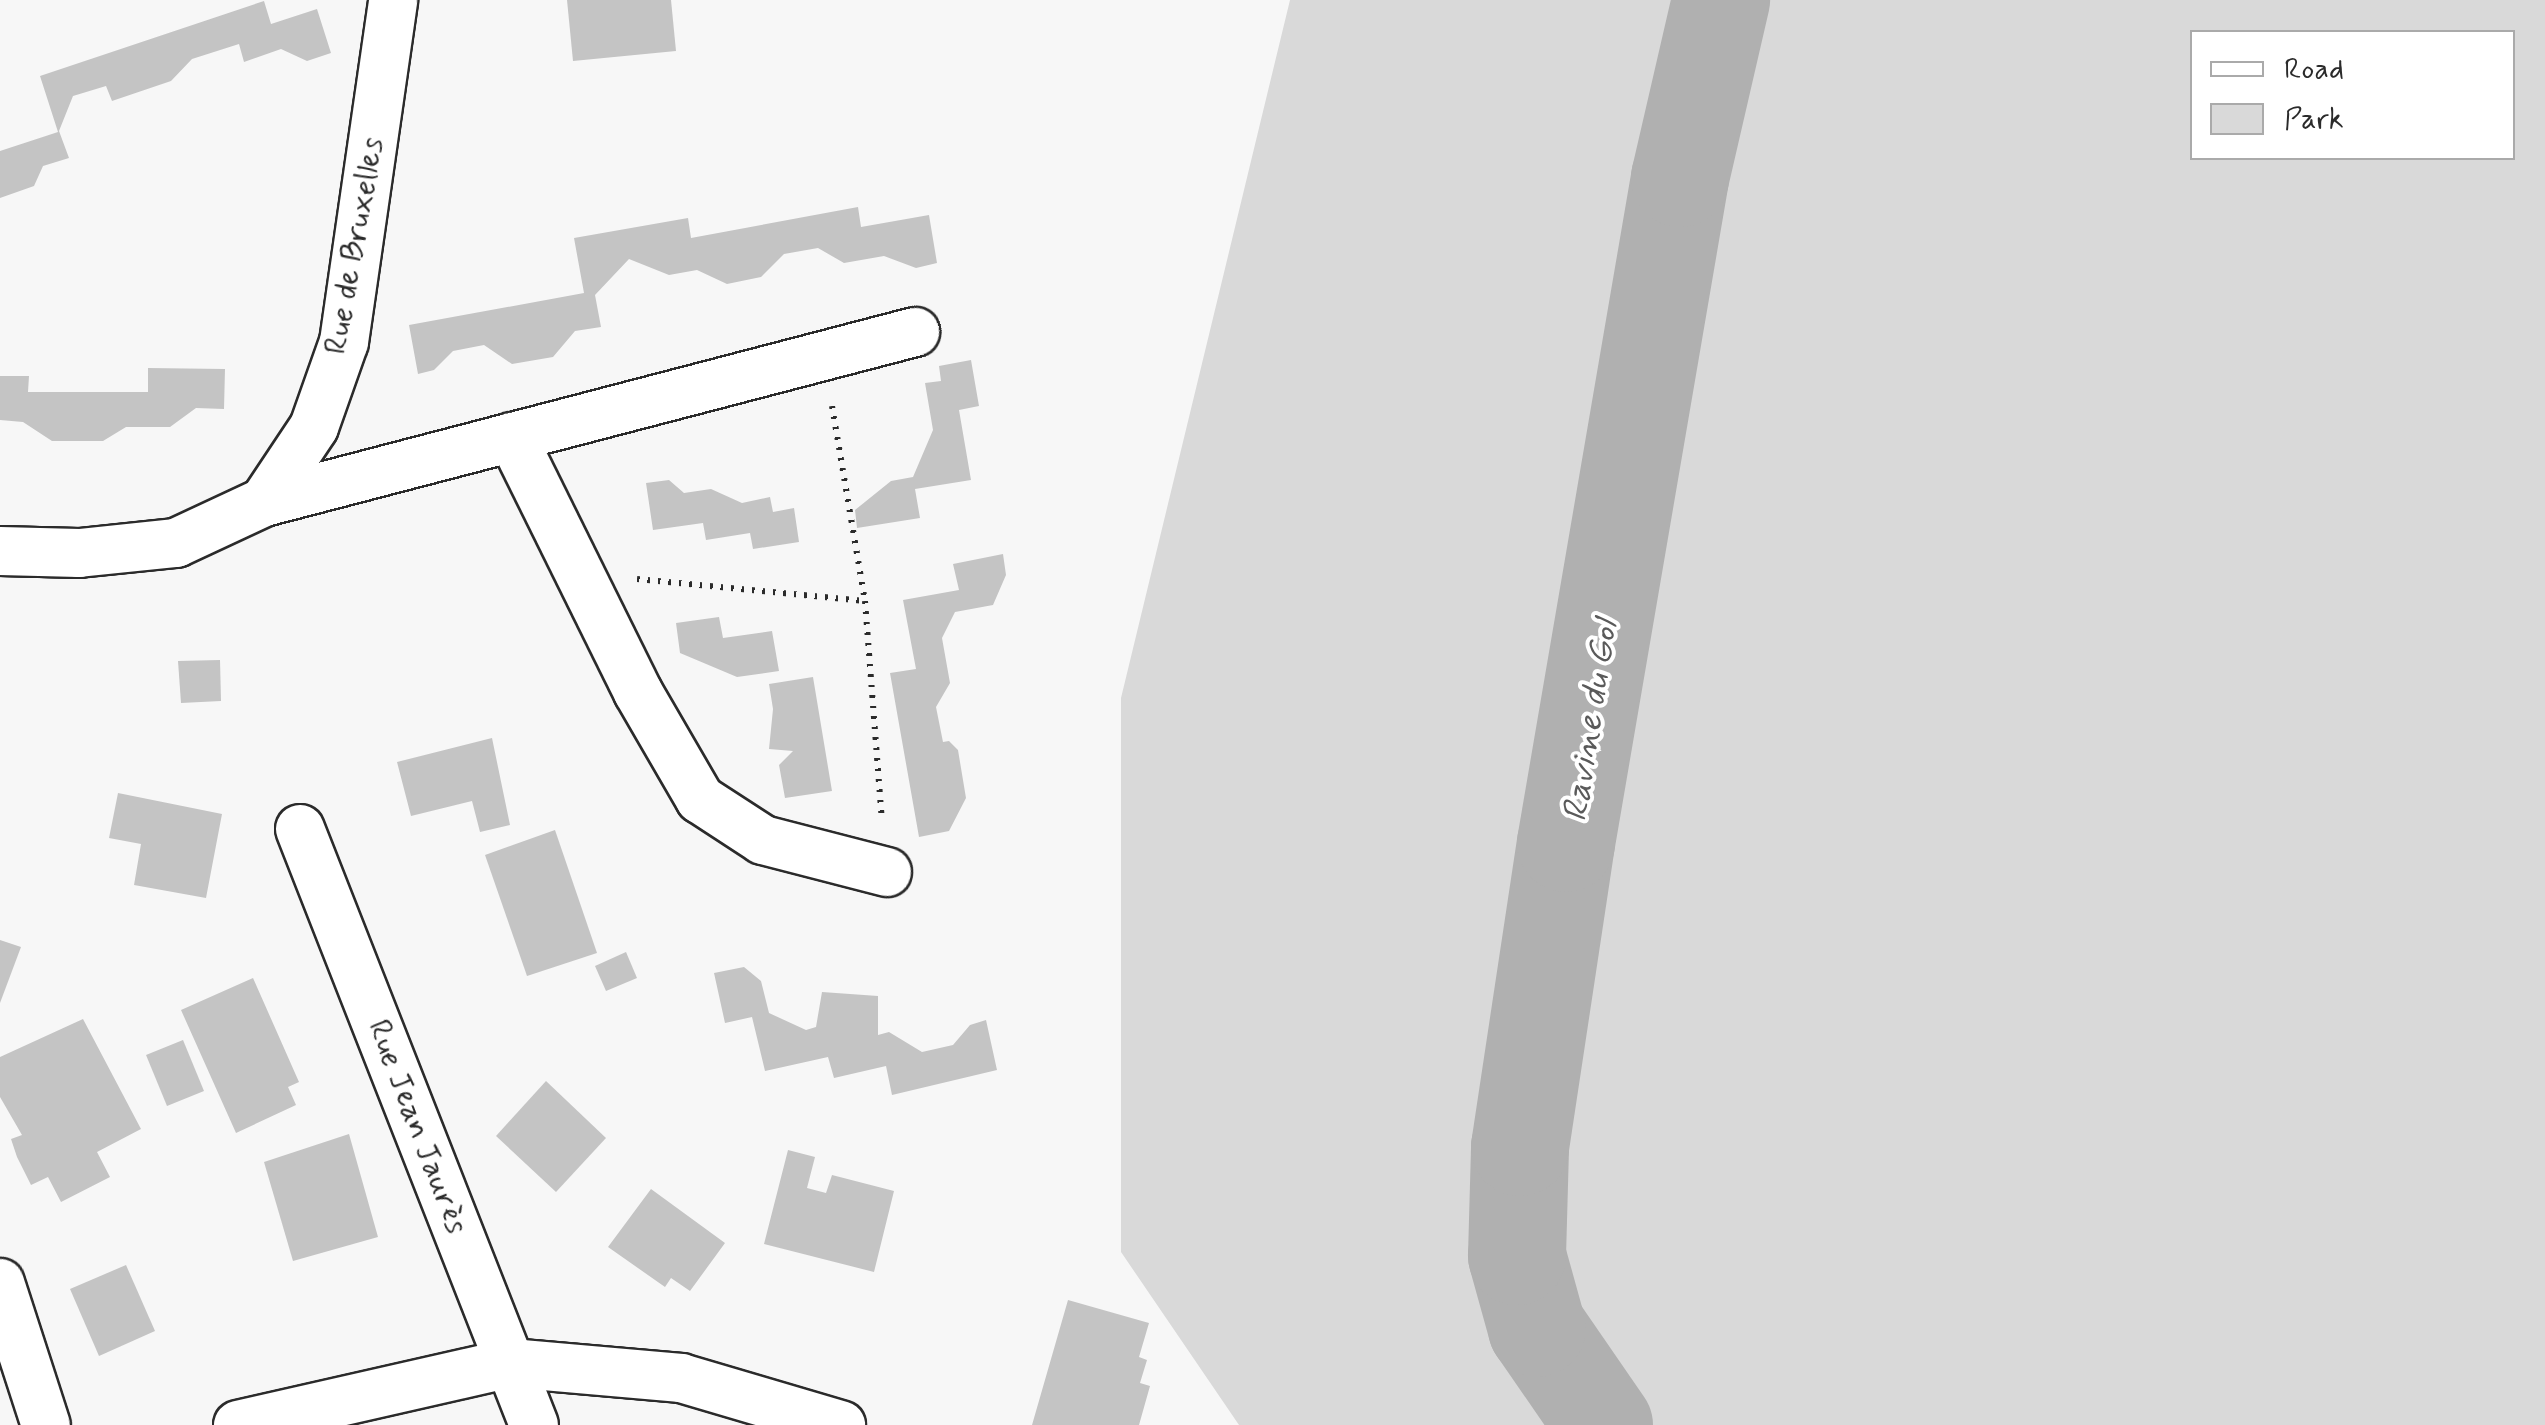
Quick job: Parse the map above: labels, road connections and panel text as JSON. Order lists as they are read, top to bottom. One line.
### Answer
{"streets":{"street":["Rue de Bruxelles","Rue Jean Jaurès"]},"water":["Ravine du Gol"],"legend":["Road","Park"]}
